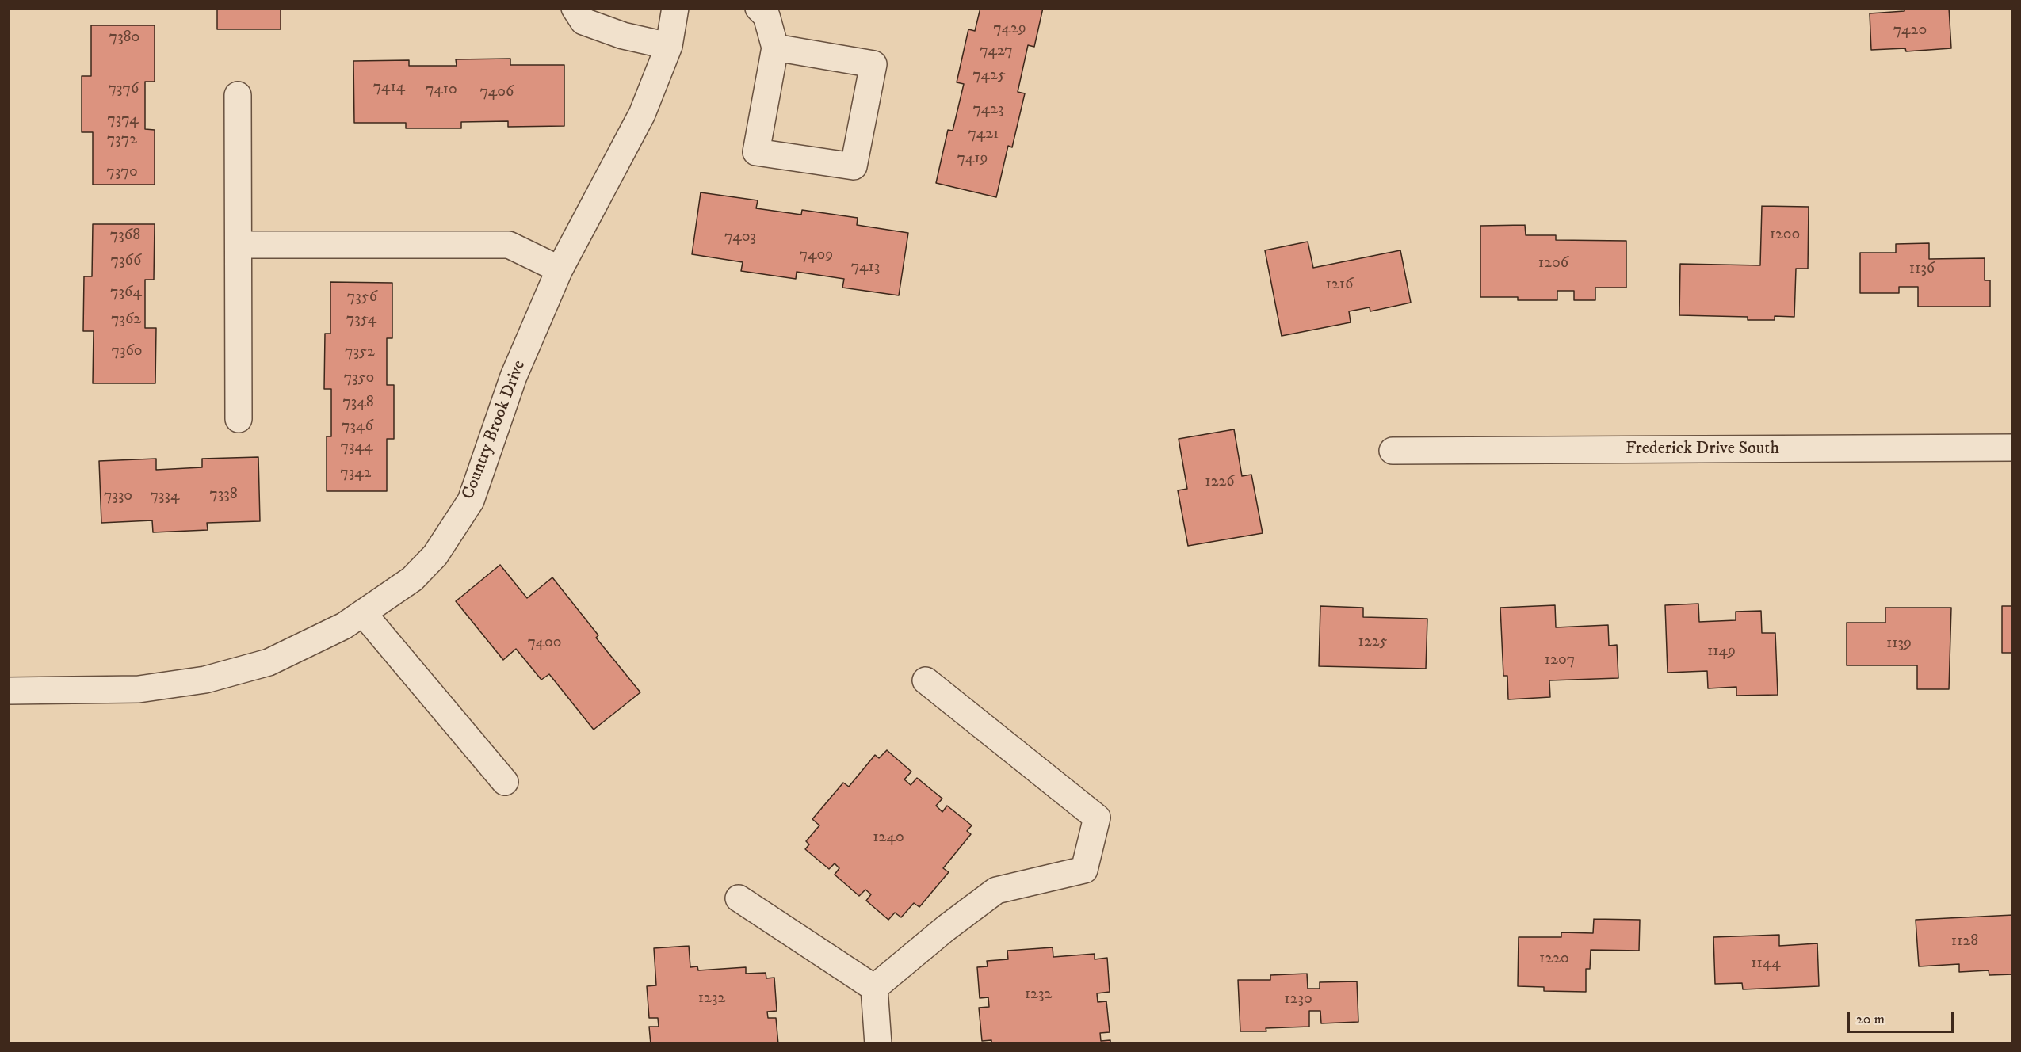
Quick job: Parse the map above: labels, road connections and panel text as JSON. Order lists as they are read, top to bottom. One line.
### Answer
{"streets":{"street":["Country Brook Drive","Frederick Drive South"]},"house_numbers":["7429","7420","7380","7427","7425","7414","7376","7410","7406","7423","7374","7421","7372","7419","7370","1200","7368","7403","7409","7366","1206","7413","1136","1216","7364","7356","7362","7354","7360","7352","7350","7348","7346","7344","7342","1226","7338","7330","7334","1225","7400","1139","1149","1207","1240","1128","1220","1144","1232","1232","1230"],"scale_bar":"20 m"}
